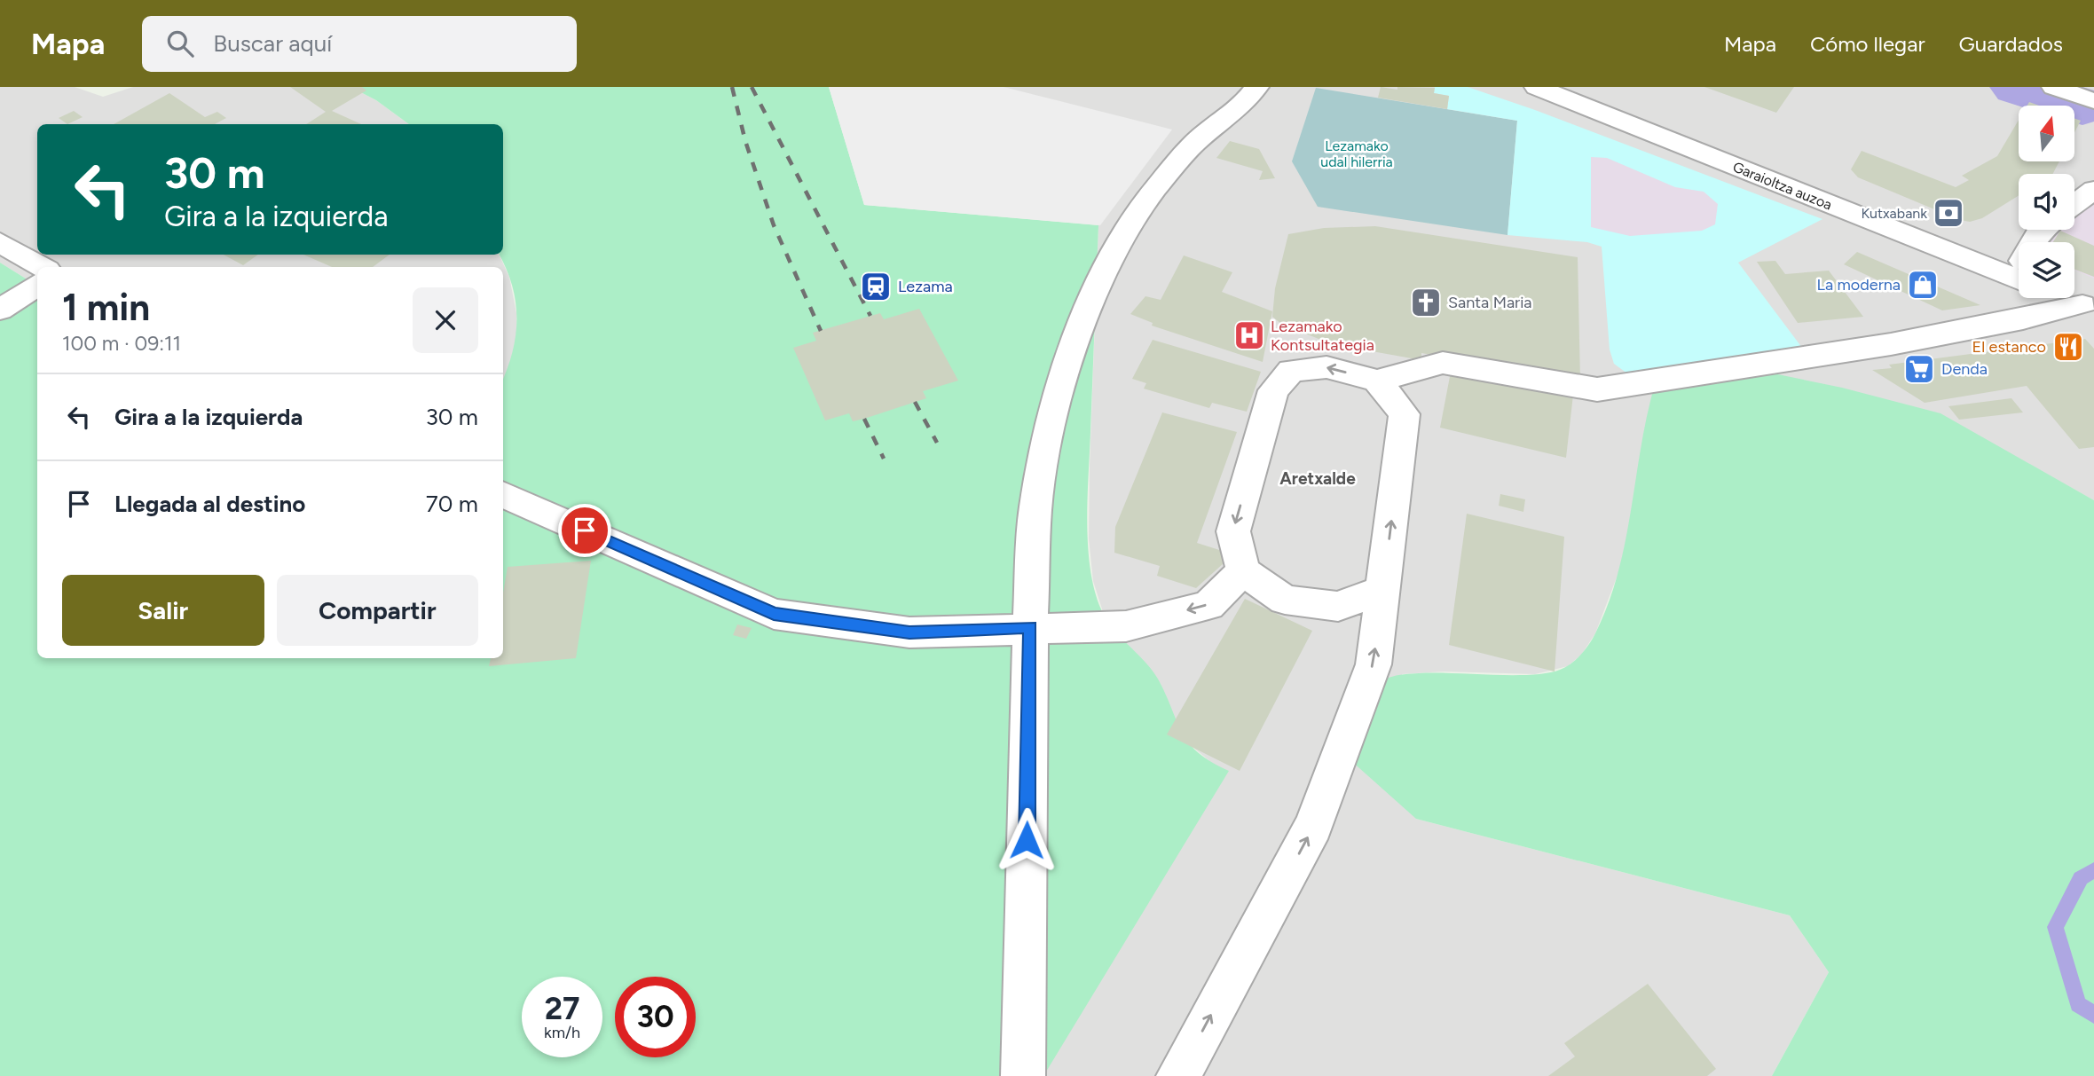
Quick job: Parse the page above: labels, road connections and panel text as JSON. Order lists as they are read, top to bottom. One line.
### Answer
{"streets":{"street":["Garaioltza auzoa"]},"districts":["Aretxalde"],"parks":["Lezamako udal hilerria"],"places":{"bank":["Kutxabank"],"shop":["La moderna"],"station":["Lezama"],"church":["Santa Maria"],"hospital":["Lezamako Kontsultategia"],"restaurant":["El estanco"],"supermarket":["Denda"]},"north":"top","page":{"header":"Mapa","search":"Buscar aquí","nav":["Mapa","Cómo llegar","Guardados"],"turn":["30 m","Gira a la izquierda"],"heading":["1 min","100 m · 09:11"],"list":[{"name":"Gira a la izquierda","value":"30 m"},{"name":"Llegada al destino","value":"70 m"}],"buttons":["Salir","Compartir"],"speed":"27 km/h","limit":"30"}}
